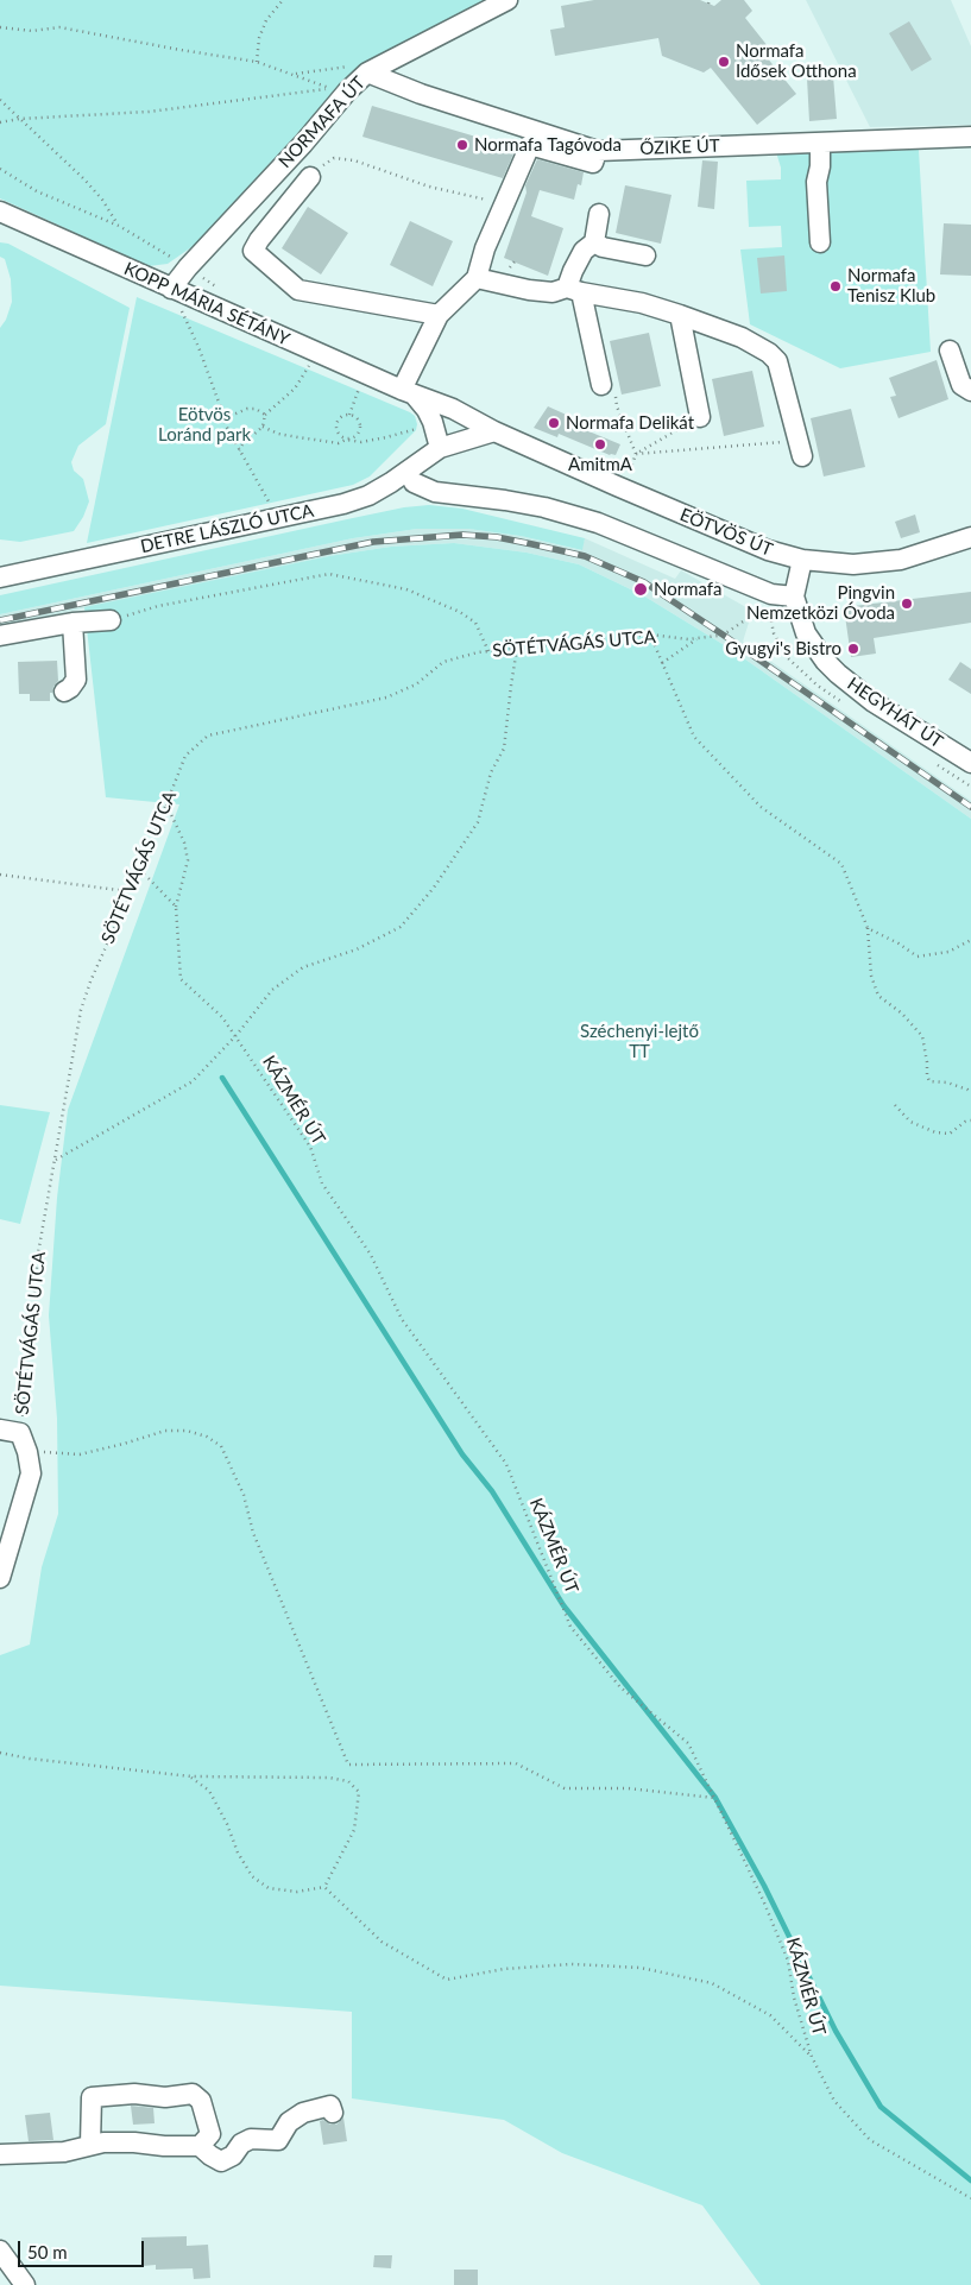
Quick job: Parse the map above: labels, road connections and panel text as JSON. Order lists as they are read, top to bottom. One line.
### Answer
{"streets":{"street":["NORMAFA ÚT","ŐZIKE ÚT","KOPP MÁRIA SÉTÁNY","DETRE LÁSZLÓ UTCA","EÖTVÖS ÚT","SÖTÉTVÁGÁS UTCA","HEGYHÁT ÚT"],"path":["KÁZMÉR ÚT"]},"crossings":[["NORMAFA ÚT","ŐZIKE ÚT"],["NORMAFA ÚT","KOPP MÁRIA SÉTÁNY"],["KOPP MÁRIA SÉTÁNY","EÖTVÖS ÚT"],["EÖTVÖS ÚT","HEGYHÁT ÚT"],["SÖTÉTVÁGÁS UTCA","KÁZMÉR ÚT"]],"parks":["Eötvös Loránd park","Széchenyi-lejtő TT"],"places":["Normafa Idősek Otthona","Normafa Tagóvoda","Normafa Tenisz Klub","Normafa Delikát","AmitmA","Normafa","Pingvin Nemzetközi Óvoda","Gyugyi's Bistro"],"scale_bar":"50 m"}
